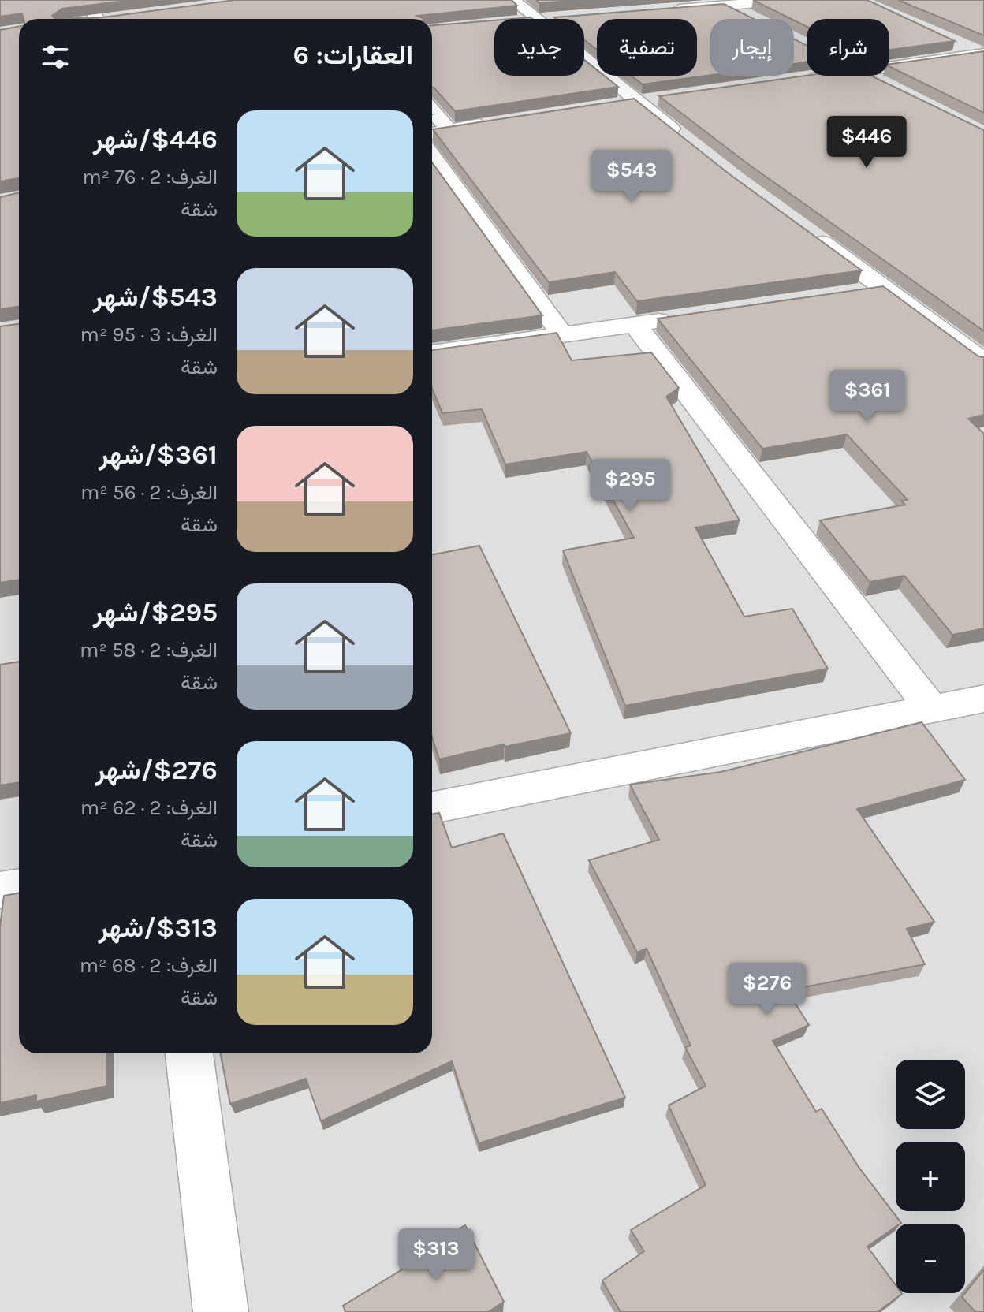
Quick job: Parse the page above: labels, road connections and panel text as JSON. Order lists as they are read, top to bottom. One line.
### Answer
{"page":{"chip":["شراء","إيجار","تصفية","جديد"],"heading":"العقارات: 6","list":[{"name":"$446/شهر","note":"الغرف: 2 · 76 m² · شقة"},{"name":"$543/شهر","note":"الغرف: 3 · 95 m² · شقة"},{"name":"$361/شهر","note":"الغرف: 2 · 56 m² · شقة"},{"name":"$295/شهر","note":"الغرف: 2 · 58 m² · شقة"},{"name":"$276/شهر","note":"الغرف: 2 · 62 m² · شقة"},{"name":"$313/شهر","note":"الغرف: 2 · 68 m² · شقة"}],"price":["$446","$543","$361","$295","$276","$313"],"map_buttons":["+","−"]}}
